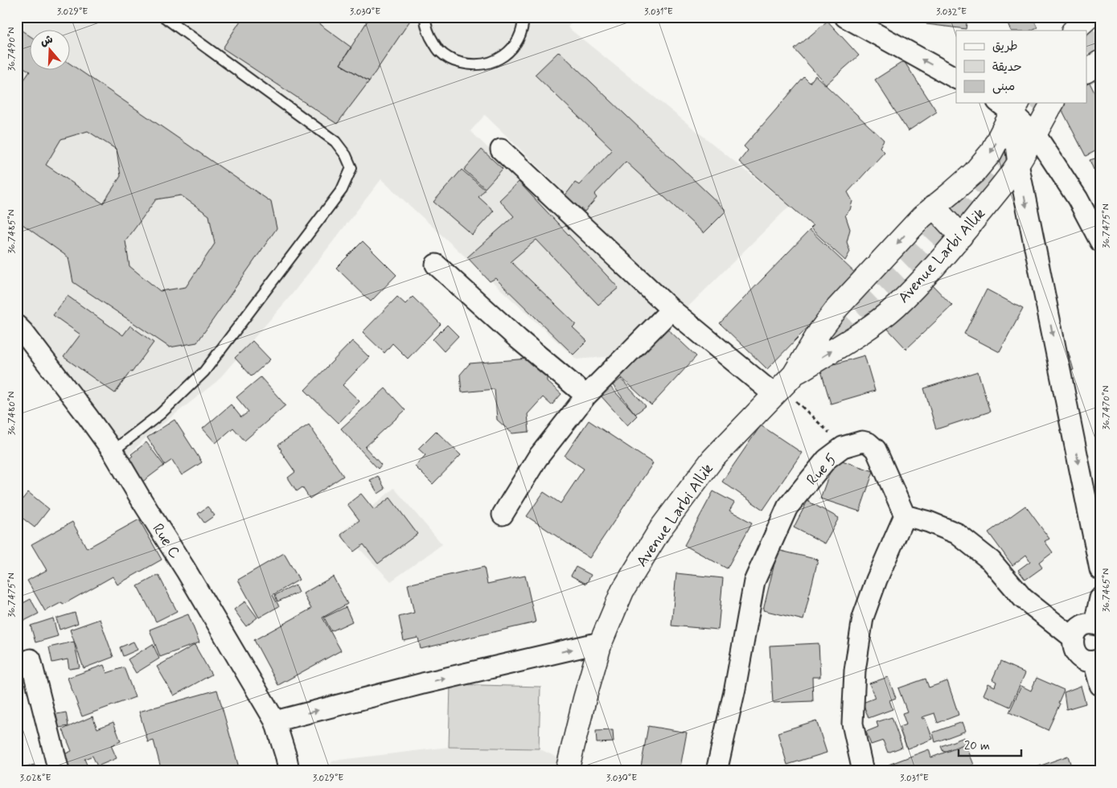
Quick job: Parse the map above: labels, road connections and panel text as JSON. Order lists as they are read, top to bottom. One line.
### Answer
{"streets":{"main road":["Avenue Larbi Allik"],"street":["Rue 5","Rue C"]},"legend":["طريق","حديقة","مبنى"],"scale_bar":"20 m","north":"top","coordinates":["3.029°E","3.030°E","3.031°E","3.032°E","36.7490°N","36.7475°N","36.7485°N","36.7470°N","36.7480°N","36.7465°N","3.028°E"]}
